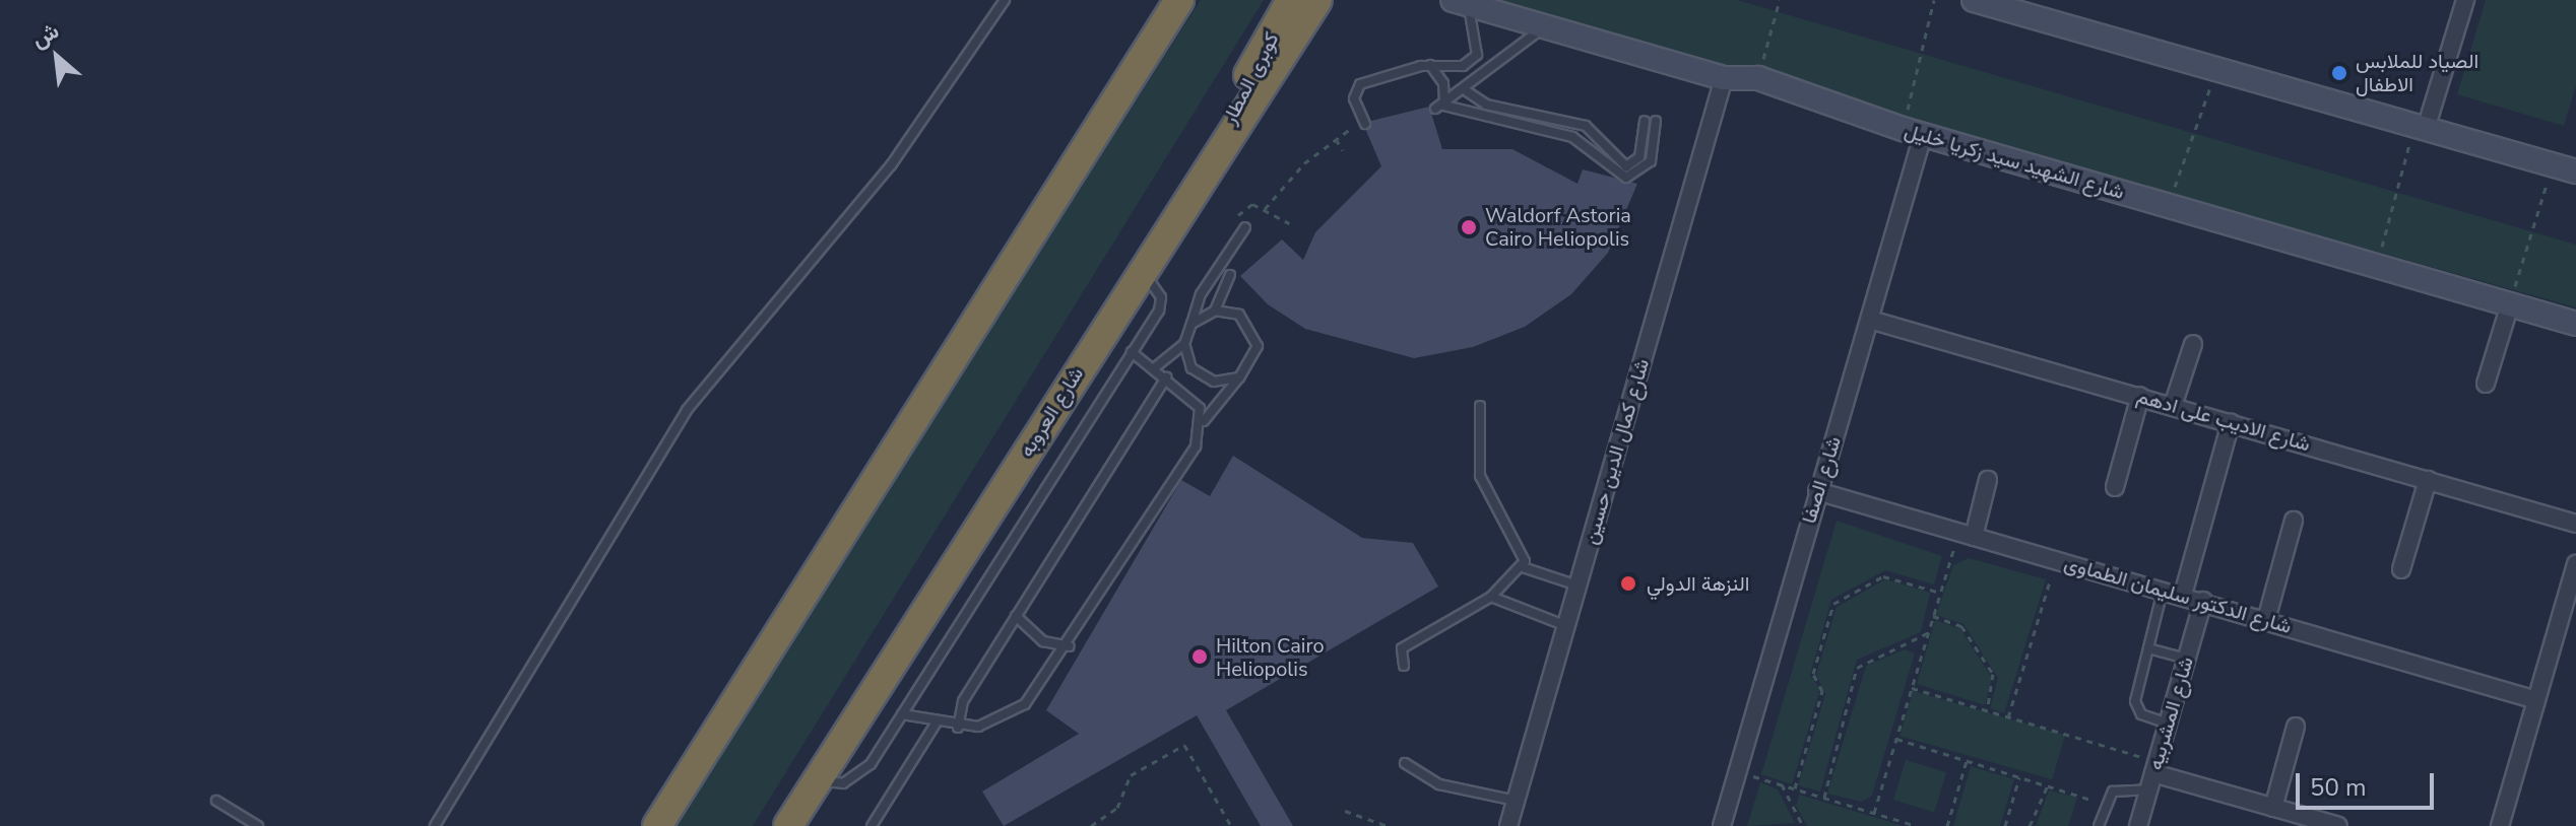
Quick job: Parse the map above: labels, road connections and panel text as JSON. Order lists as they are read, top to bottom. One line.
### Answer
{"streets":{"highway":["شارع العروبه"],"street":["شارع الشهيد سيد زكريا خليل","شارع الاديب على ادهم","شارع كمال الدين حسين","شارع الصفا","شارع الدكتور سليمان الطماوى","شارع المشربيه"]},"crossings":[["شارع الشهيد سيد زكريا خليل","شارع كمال الدين حسين"],["شارع الشهيد سيد زكريا خليل","شارع الصفا"],["شارع الاديب على ادهم","شارع الصفا"],["شارع الصفا","شارع الدكتور سليمان الطماوى"],["شارع الدكتور سليمان الطماوى","شارع المشربيه"]],"places":["الصياد للملابس الاطفال","Waldorf Astoria Cairo Heliopolis","النزهة الدولي","Hilton Cairo Heliopolis"],"scale_bar":"50 m","north":"top left"}
